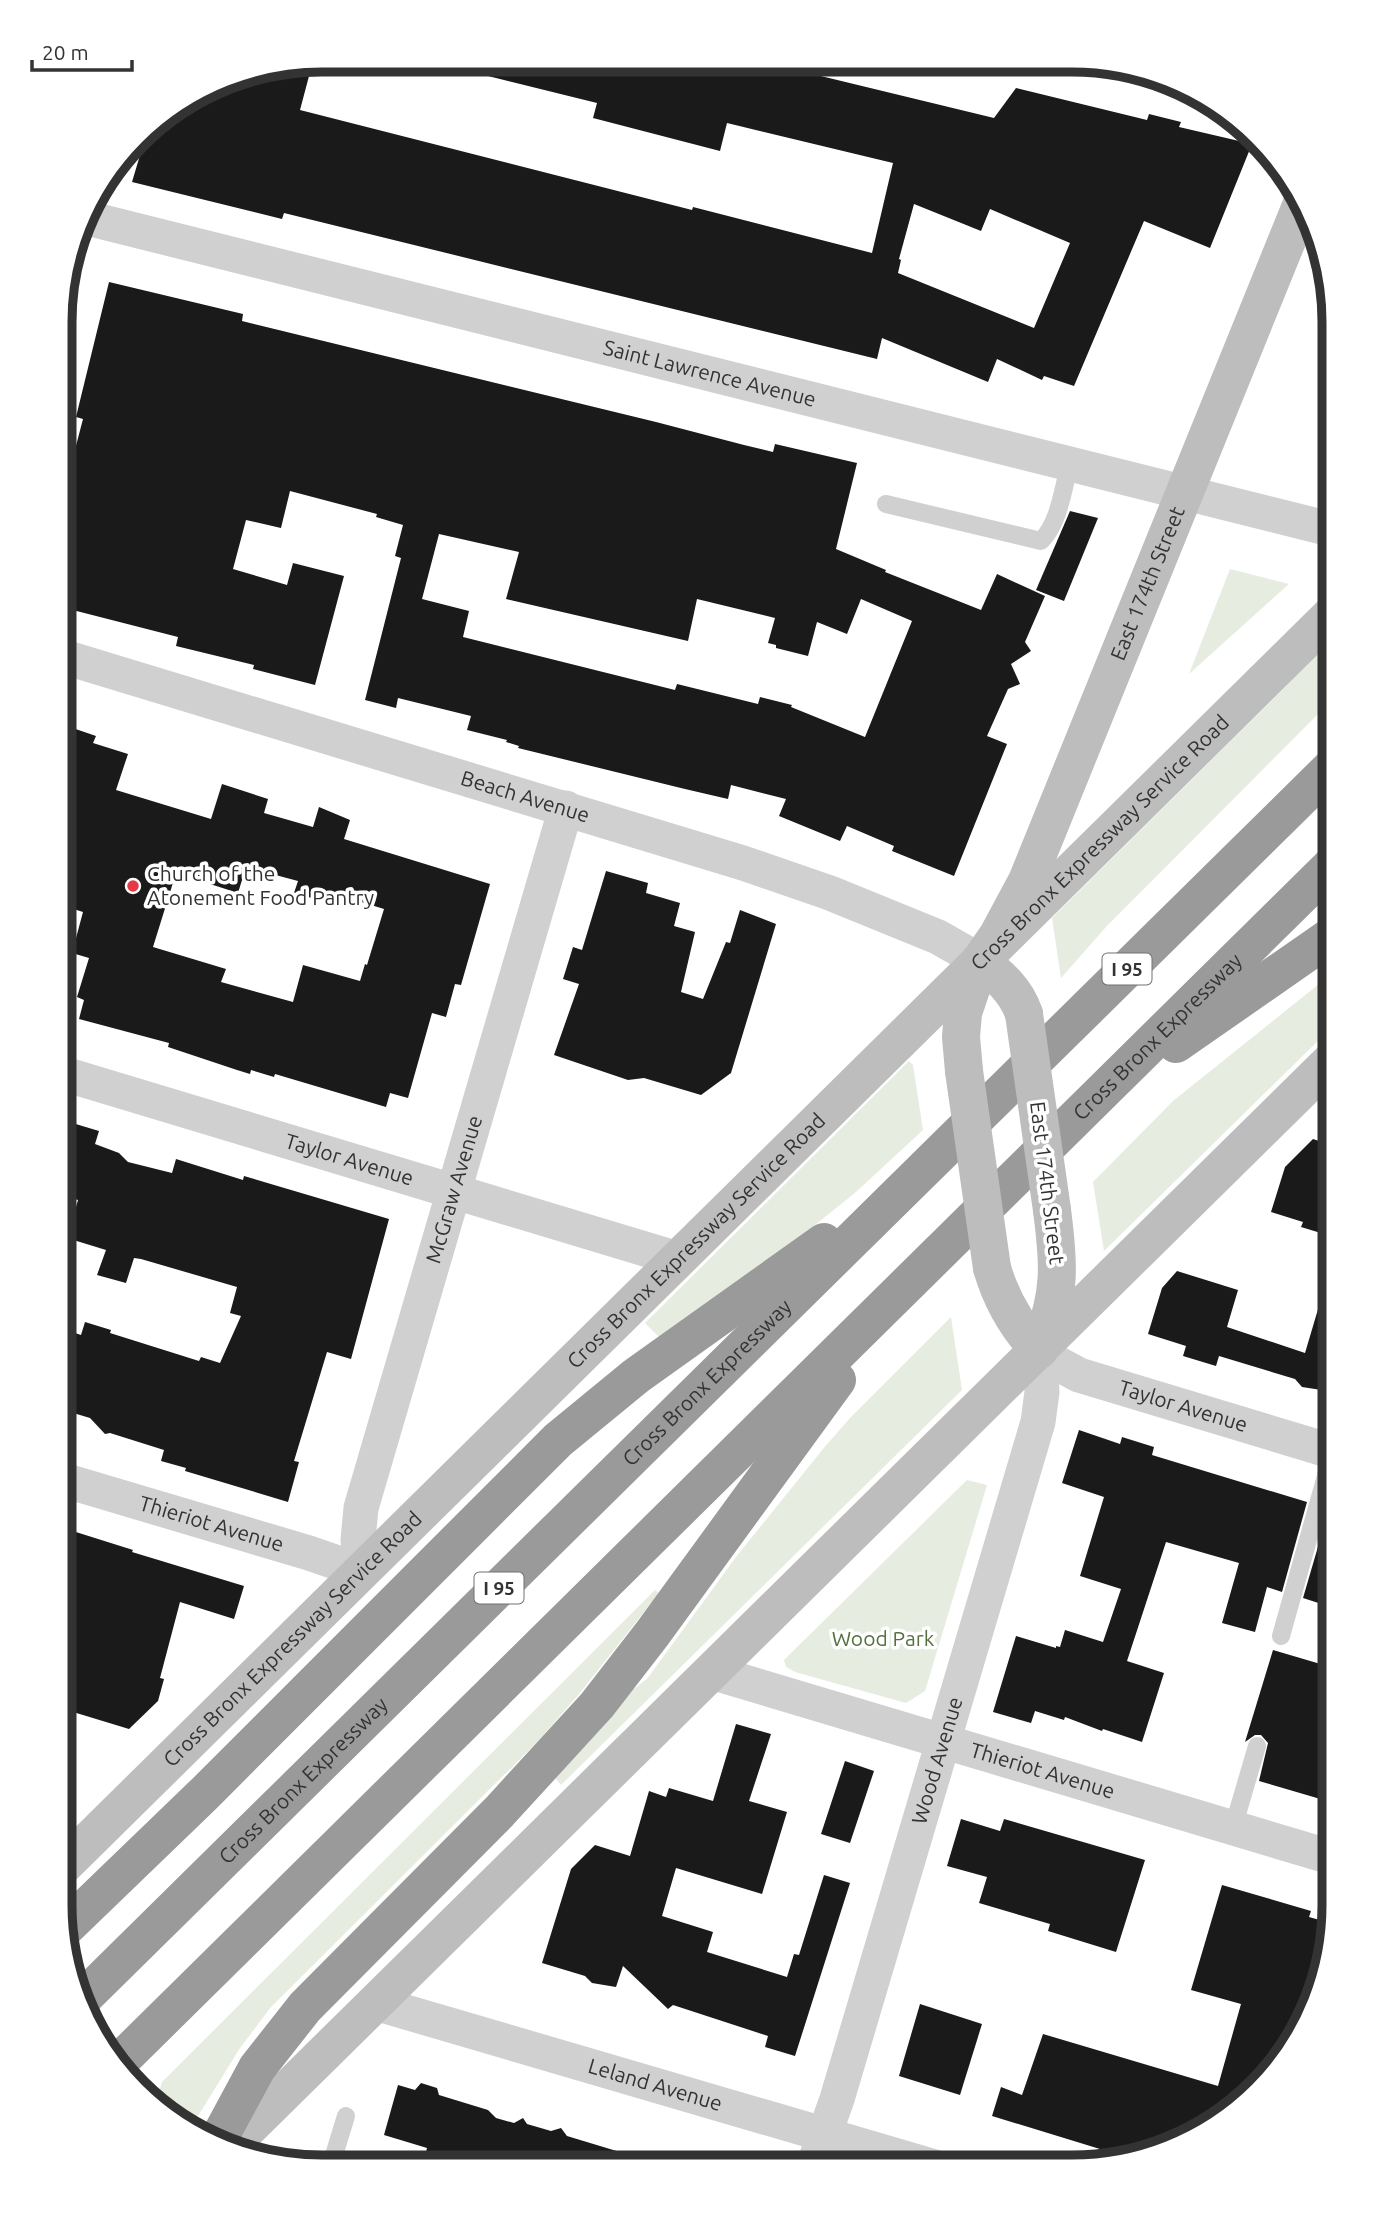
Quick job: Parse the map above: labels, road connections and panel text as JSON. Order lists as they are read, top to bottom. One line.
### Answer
{"streets":{"highway":["I 95","Cross Bronx Expressway"],"main road":["East 174th Street","Cross Bronx Expressway Service Road"],"street":["Saint Lawrence Avenue","Beach Avenue","Taylor Avenue","McGraw Avenue","Thieriot Avenue","Wood Avenue","Leland Avenue"]},"crossings":[["Saint Lawrence Avenue","East 174th Street"],["East 174th Street","Beach Avenue"],["East 174th Street","Cross Bronx Expressway Service Road"],["East 174th Street","Taylor Avenue"],["East 174th Street","Wood Avenue"],["Beach Avenue","Cross Bronx Expressway Service Road"],["Beach Avenue","McGraw Avenue"],["Cross Bronx Expressway Service Road","Taylor Avenue"],["Cross Bronx Expressway Service Road","McGraw Avenue"],["Cross Bronx Expressway Service Road","Thieriot Avenue"],["Taylor Avenue","McGraw Avenue"],["Taylor Avenue","Wood Avenue"],["McGraw Avenue","Thieriot Avenue"],["Thieriot Avenue","Wood Avenue"],["Wood Avenue","Leland Avenue"]],"parks":["Wood Park"],"places":["Church of the Atonement Food Pantry"],"scale_bar":"20 m"}
